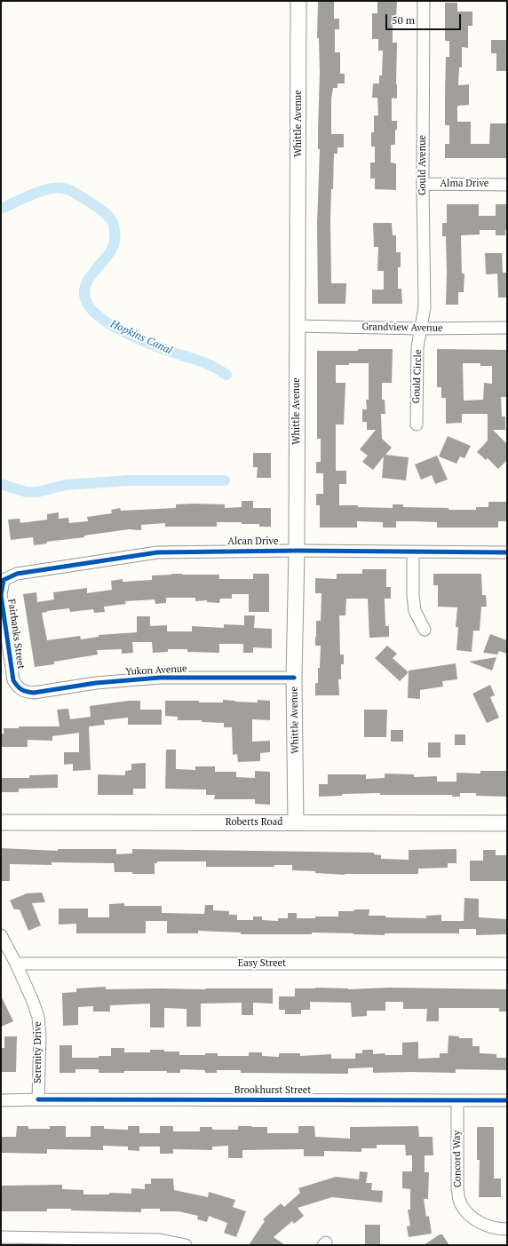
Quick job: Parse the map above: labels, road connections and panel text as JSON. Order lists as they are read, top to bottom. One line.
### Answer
{"streets":{"street":["Whittle Avenue","Gould Avenue","Alma Drive","Grandview Avenue","Gould Circle","Alcan Drive","Fairbanks Street","Yukon Avenue","Roberts Road","Easy Street","Serenity Drive","Brookhurst Street","Concord Way"]},"crossings":[["Whittle Avenue","Grandview Avenue"],["Whittle Avenue","Alcan Drive"],["Whittle Avenue","Yukon Avenue"],["Whittle Avenue","Roberts Road"],["Gould Avenue","Alma Drive"],["Gould Avenue","Grandview Avenue"],["Gould Avenue","Gould Circle"],["Grandview Avenue","Gould Circle"],["Alcan Drive","Fairbanks Street"],["Fairbanks Street","Yukon Avenue"],["Easy Street","Serenity Drive"],["Serenity Drive","Brookhurst Street"],["Brookhurst Street","Concord Way"]],"water":["Hopkins Canal"],"scale_bar":"50 m"}
